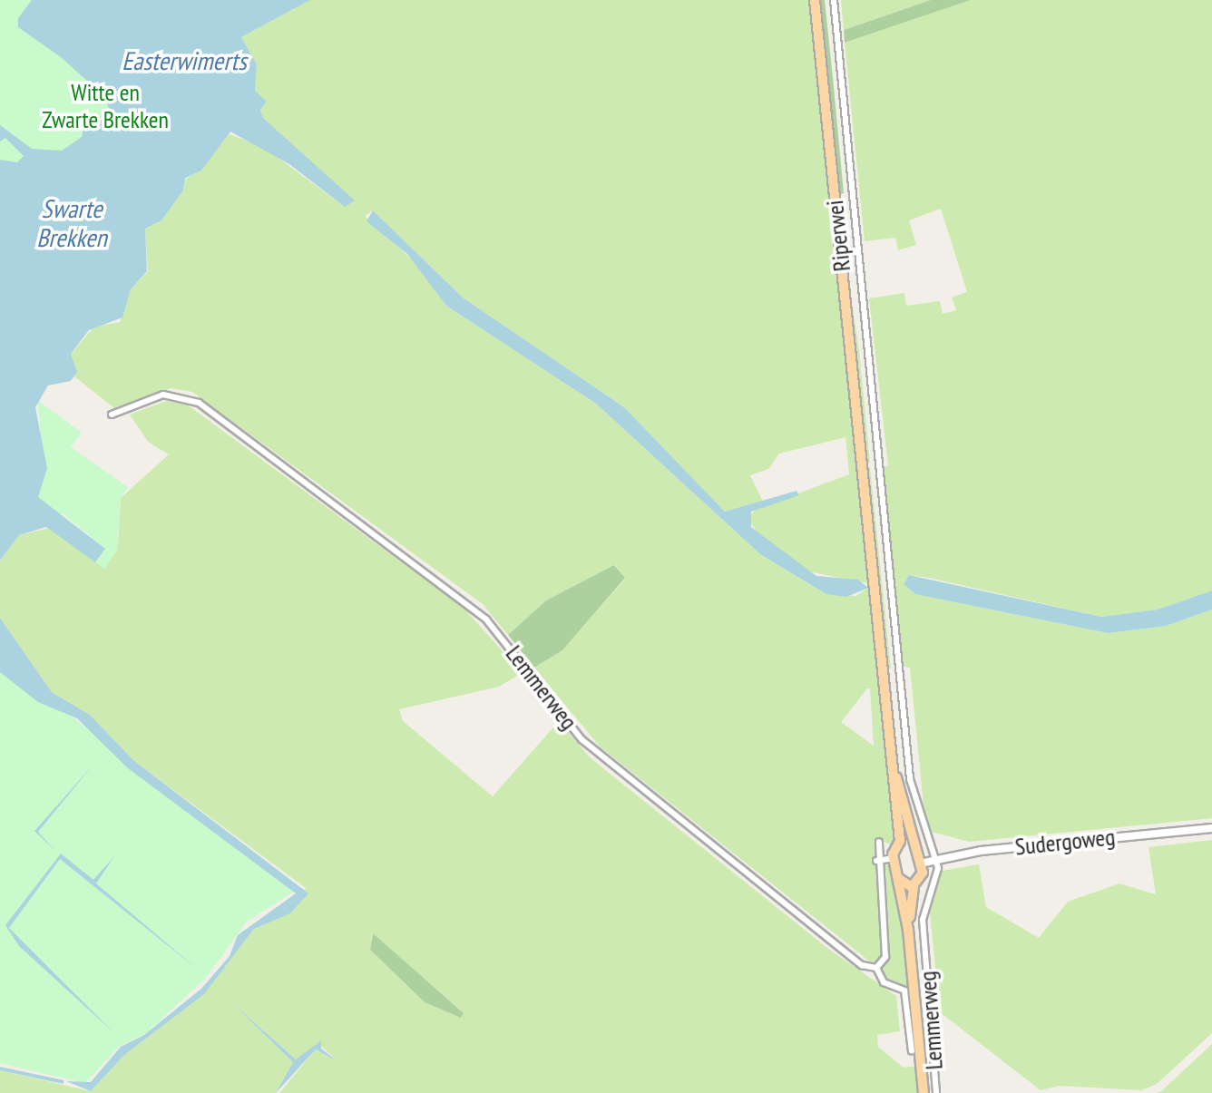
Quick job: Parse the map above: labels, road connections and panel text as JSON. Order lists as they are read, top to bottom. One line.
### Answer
{"streets":{"main road":["Riperwei","Lemmerweg"],"street":["Sudergoweg"]},"crossings":[["Riperwei","Lemmerweg"],["Lemmerweg","Sudergoweg"]],"water":["Easterwimerts","Swarte Brekken"],"parks":["Witte en Zwarte Brekken"]}
